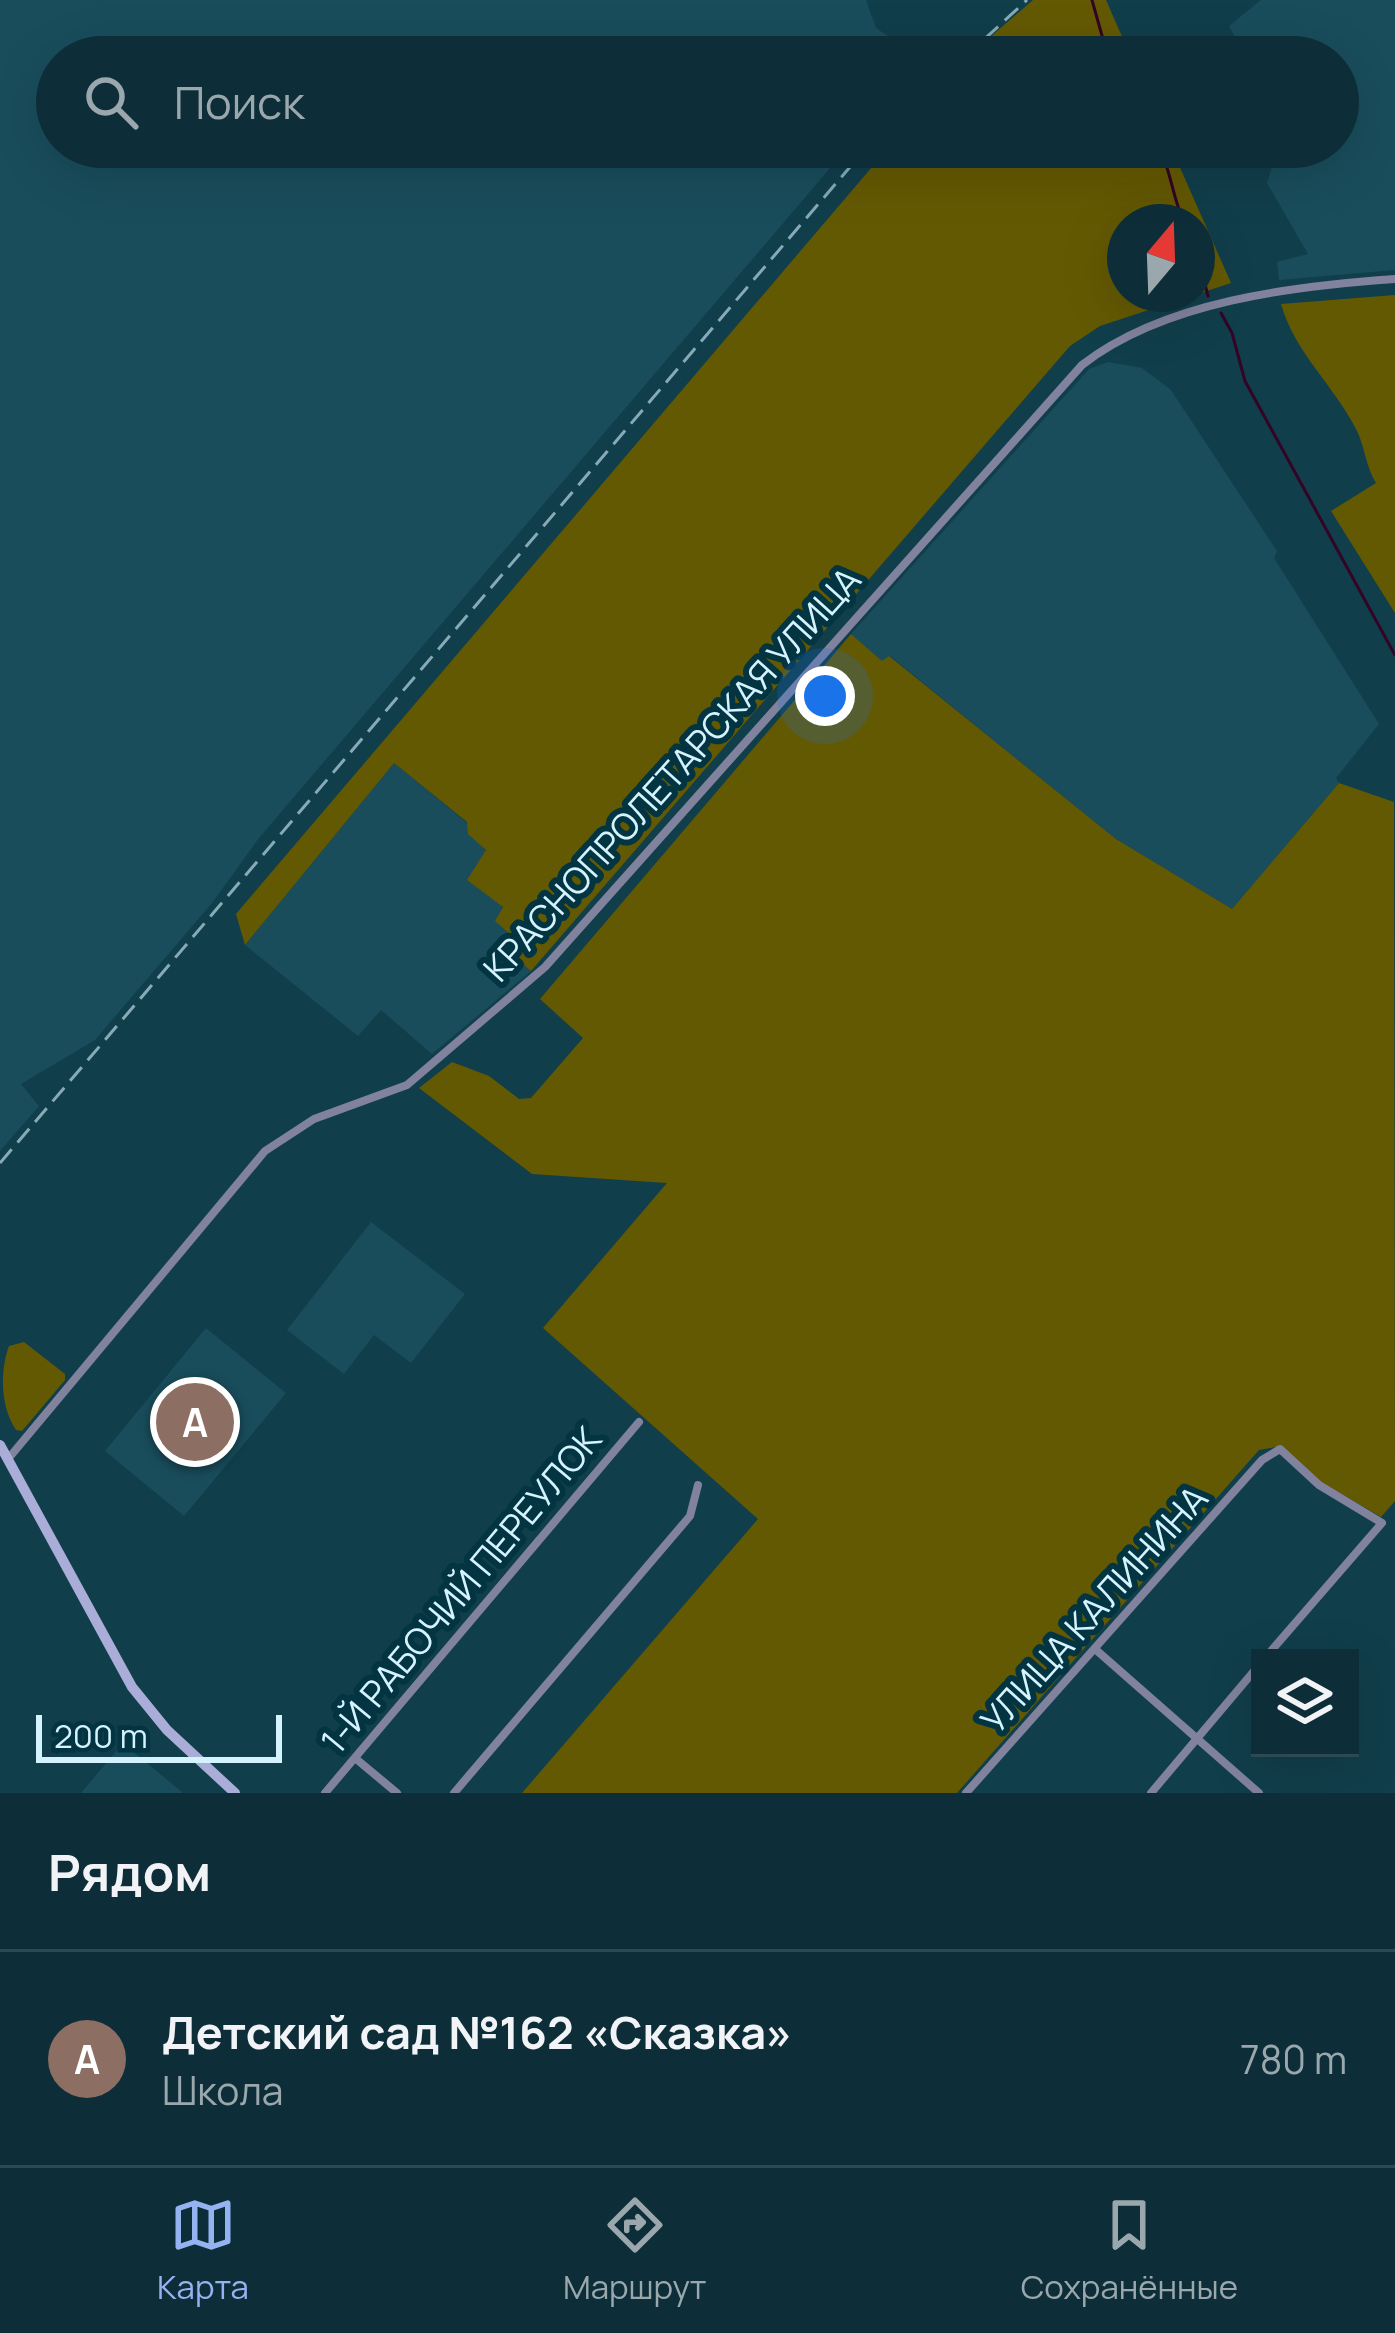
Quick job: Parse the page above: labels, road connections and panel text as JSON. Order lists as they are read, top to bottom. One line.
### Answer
{"streets":{"street":["КРАСНОПРОЛЕТАРСКАЯ УЛИЦА","1-Й РАБОЧИЙ ПЕРЕУЛОК","УЛИЦА КАЛИНИНА"]},"scale_bar":"200 m","north":"top","page":{"search":"Поиск","pins":"A","scale":"200 m","heading":"Рядом","list":[{"mark":"A","name":"Детский сад №162 «Сказка»","note":"Школа","value":"780 m"}],"nav":["Карта","Маршрут","Сохранённые"]}}
